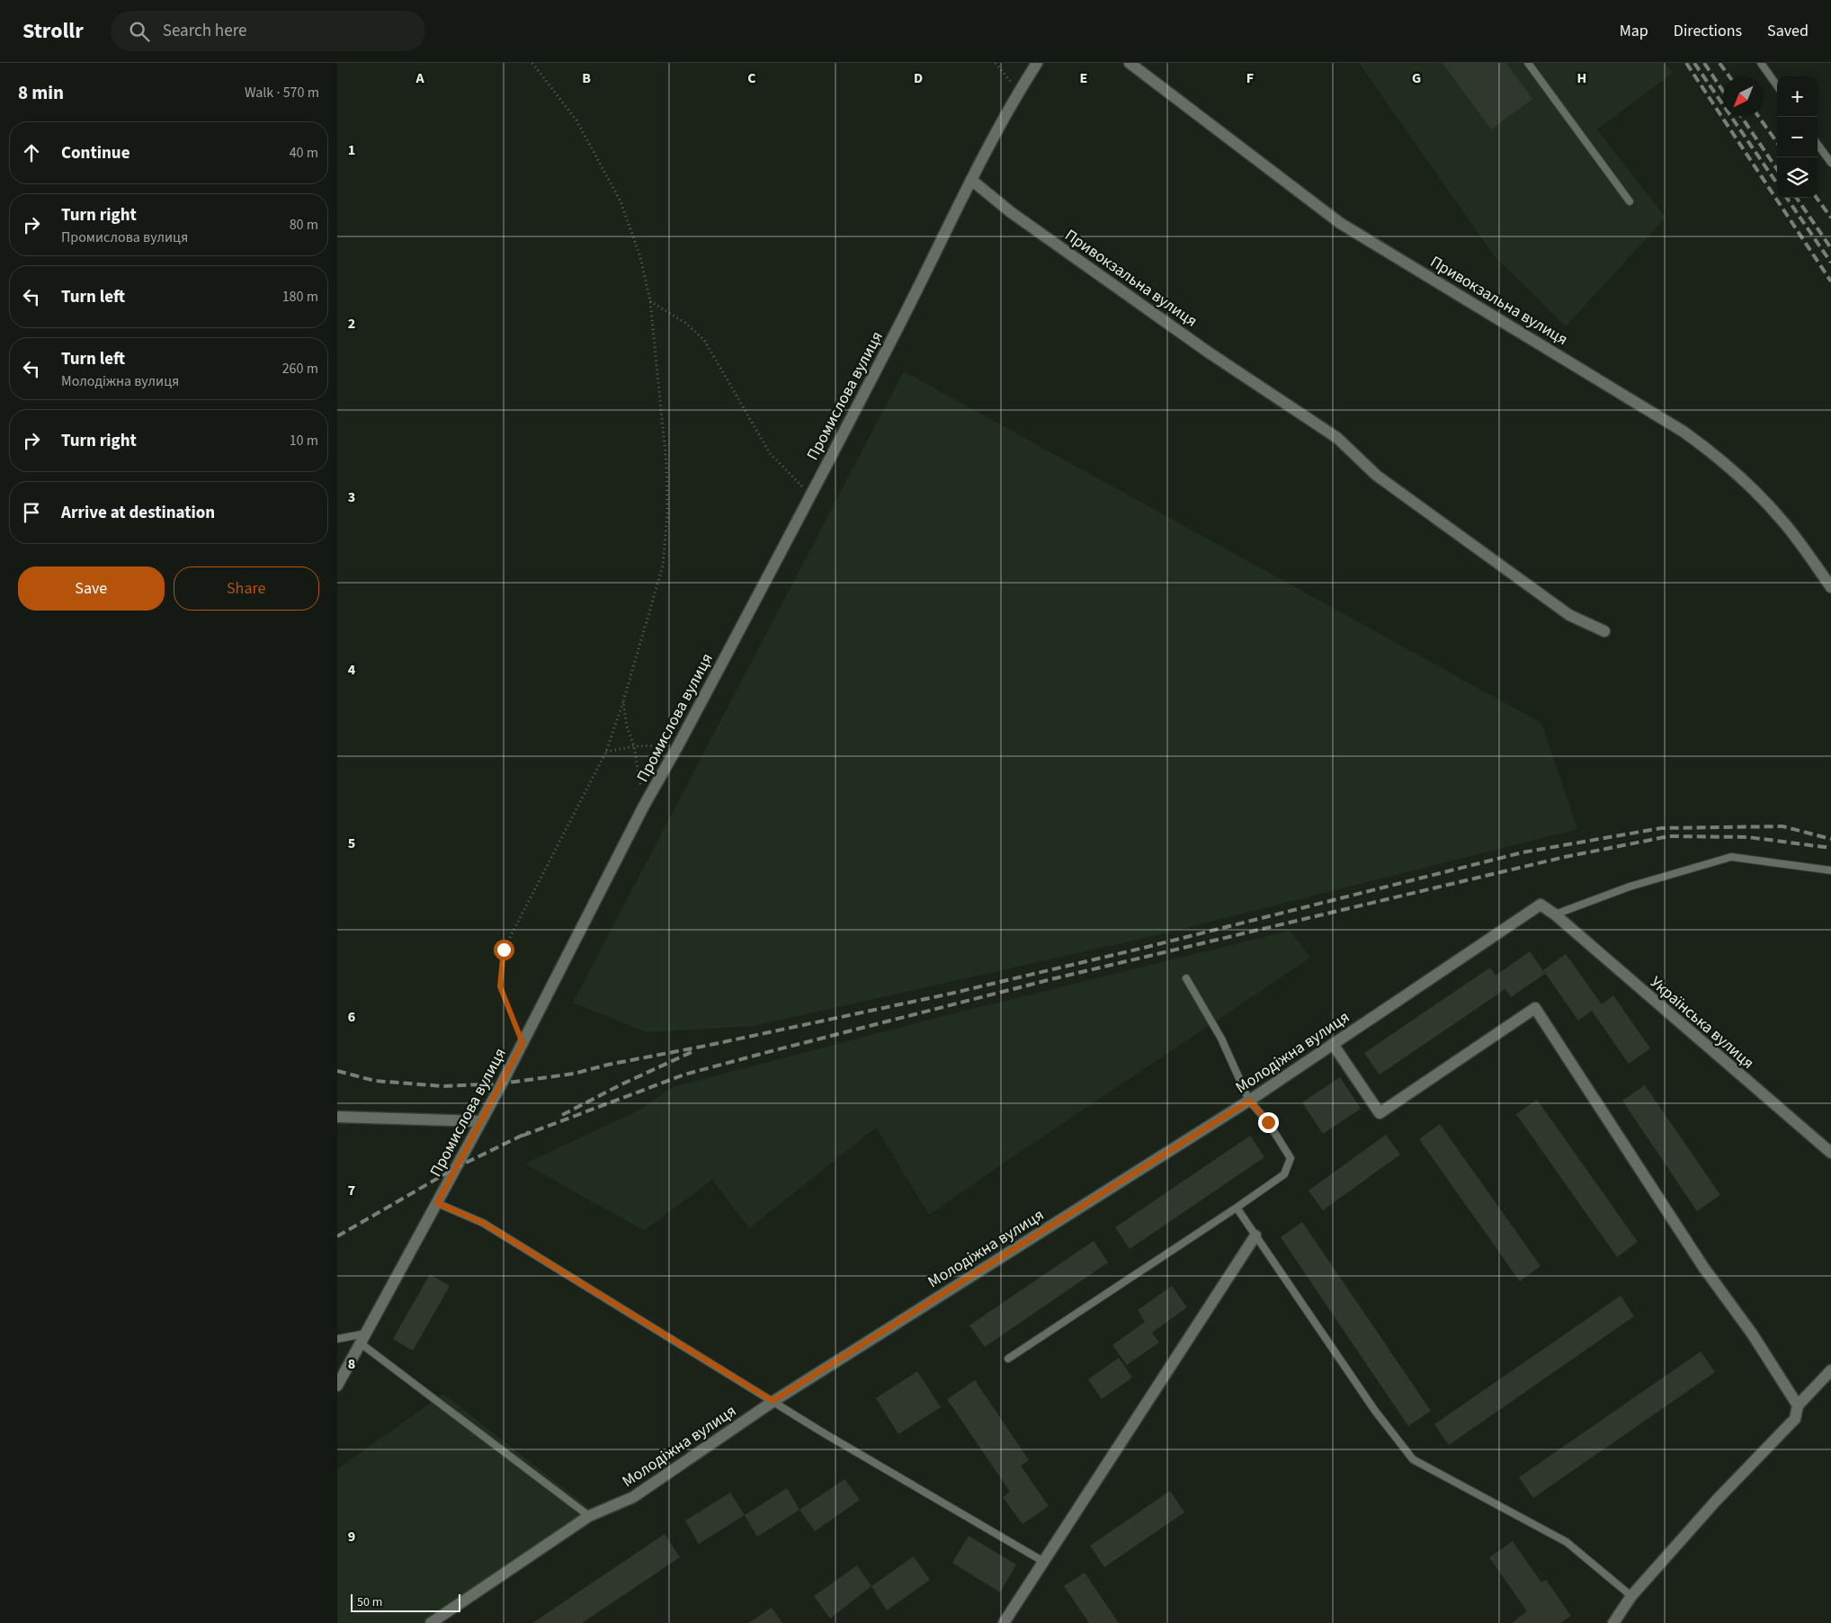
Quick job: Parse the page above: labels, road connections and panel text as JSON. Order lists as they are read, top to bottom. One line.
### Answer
{"streets":{"street":["Привокзальна вулиця","Промислова вулиця","Українська вулиця","Молодіжна вулиця"]},"crossings":[["Привокзальна вулиця","Промислова вулиця"],["Українська вулиця","Молодіжна вулиця"]],"scale_bar":"50 m","north":"bottom left","page":{"header":"Strollr","search":"Search here","nav":["Map","Directions","Saved"],"heading":["8 min","Walk · 570 m"],"map_buttons":["+","−"],"list":[["Continue","40 m"],["Turn right","Промислова вулиця","80 m"],["Turn left","180 m"],["Turn left","Молодіжна вулиця","260 m"],["Turn right","10 m"],"Arrive at destination"],"buttons":["Save","Share"],"scale":"50 m"},"grid":{"columns":["A","B","C","D","E","F","G","H"],"rows":["1","2","3","4","5","6","7","8","9"]}}
